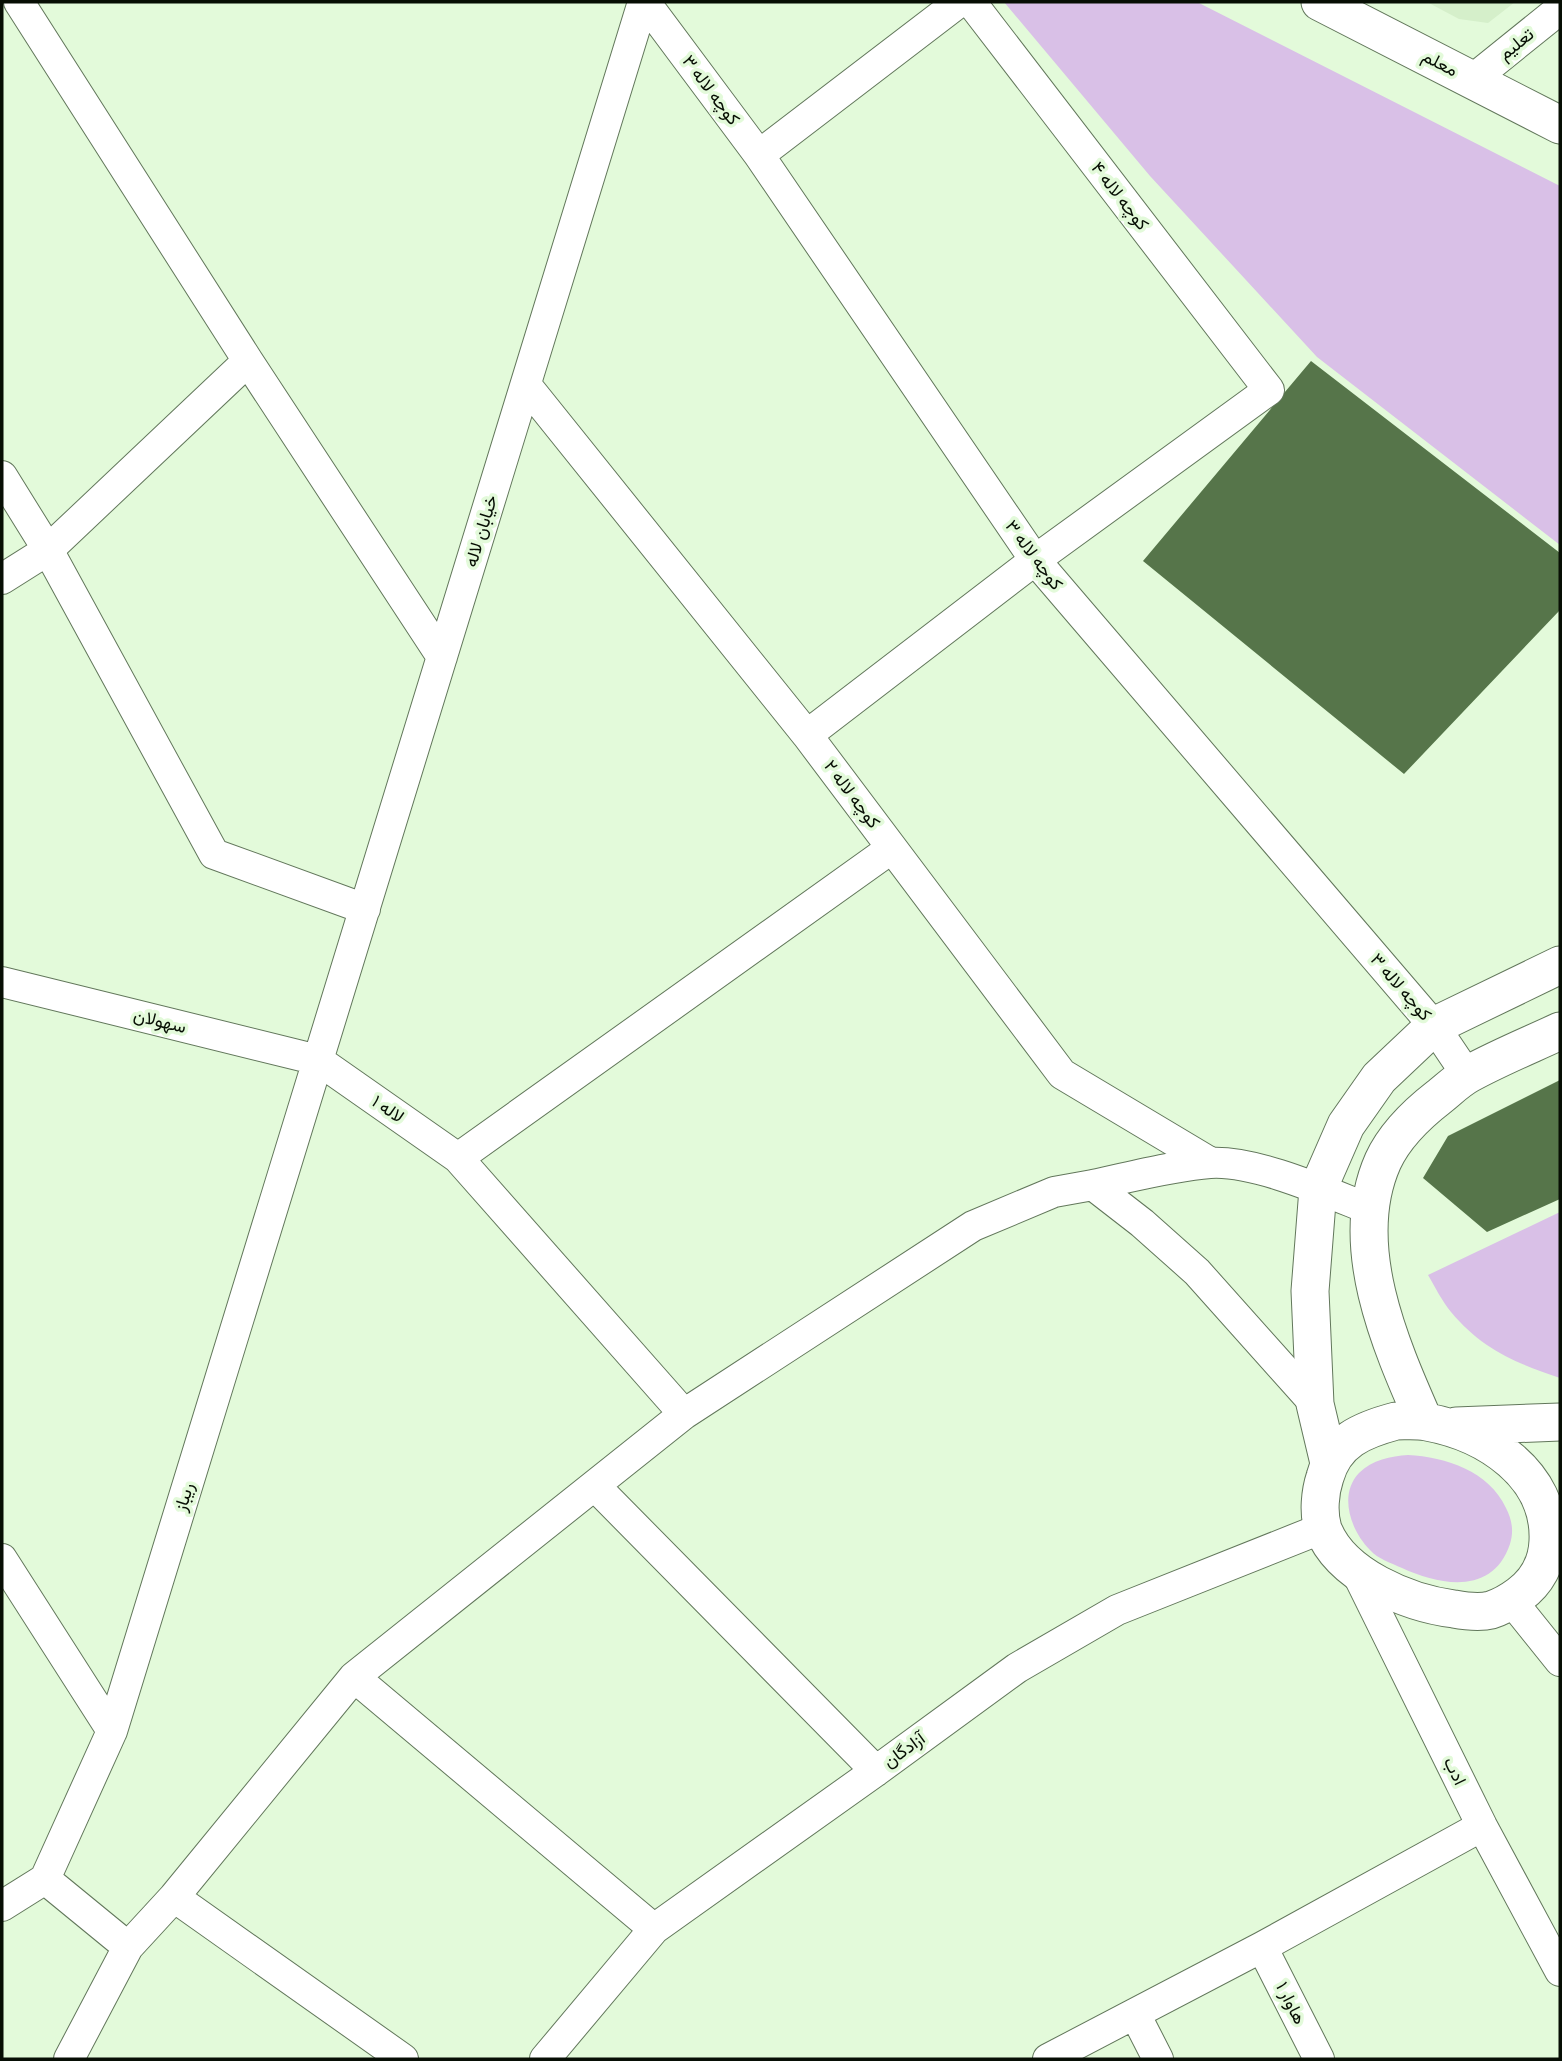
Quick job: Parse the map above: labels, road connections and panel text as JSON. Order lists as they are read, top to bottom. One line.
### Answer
{"streets":{"street":["تعلیم","معلم","کوچه لاله ۳","کوچه لاله ۴","خیابان لاله","کوچه لاله ۲","سهولان","لاله ۱","ریباز","آزادگان","ادب","هاوار ۱"]},"crossings":[["تعلیم","معلم"],["کوچه لاله ۳","کوچه لاله ۴"],["کوچه لاله ۳","خیابان لاله"],["خیابان لاله","کوچه لاله ۲"],["خیابان لاله","سهولان"],["خیابان لاله","لاله ۱"],["خیابان لاله","ریباز"],["سهولان","لاله ۱"],["سهولان","ریباز"],["لاله ۱","ریباز"],["آزادگان","ادب"]]}
